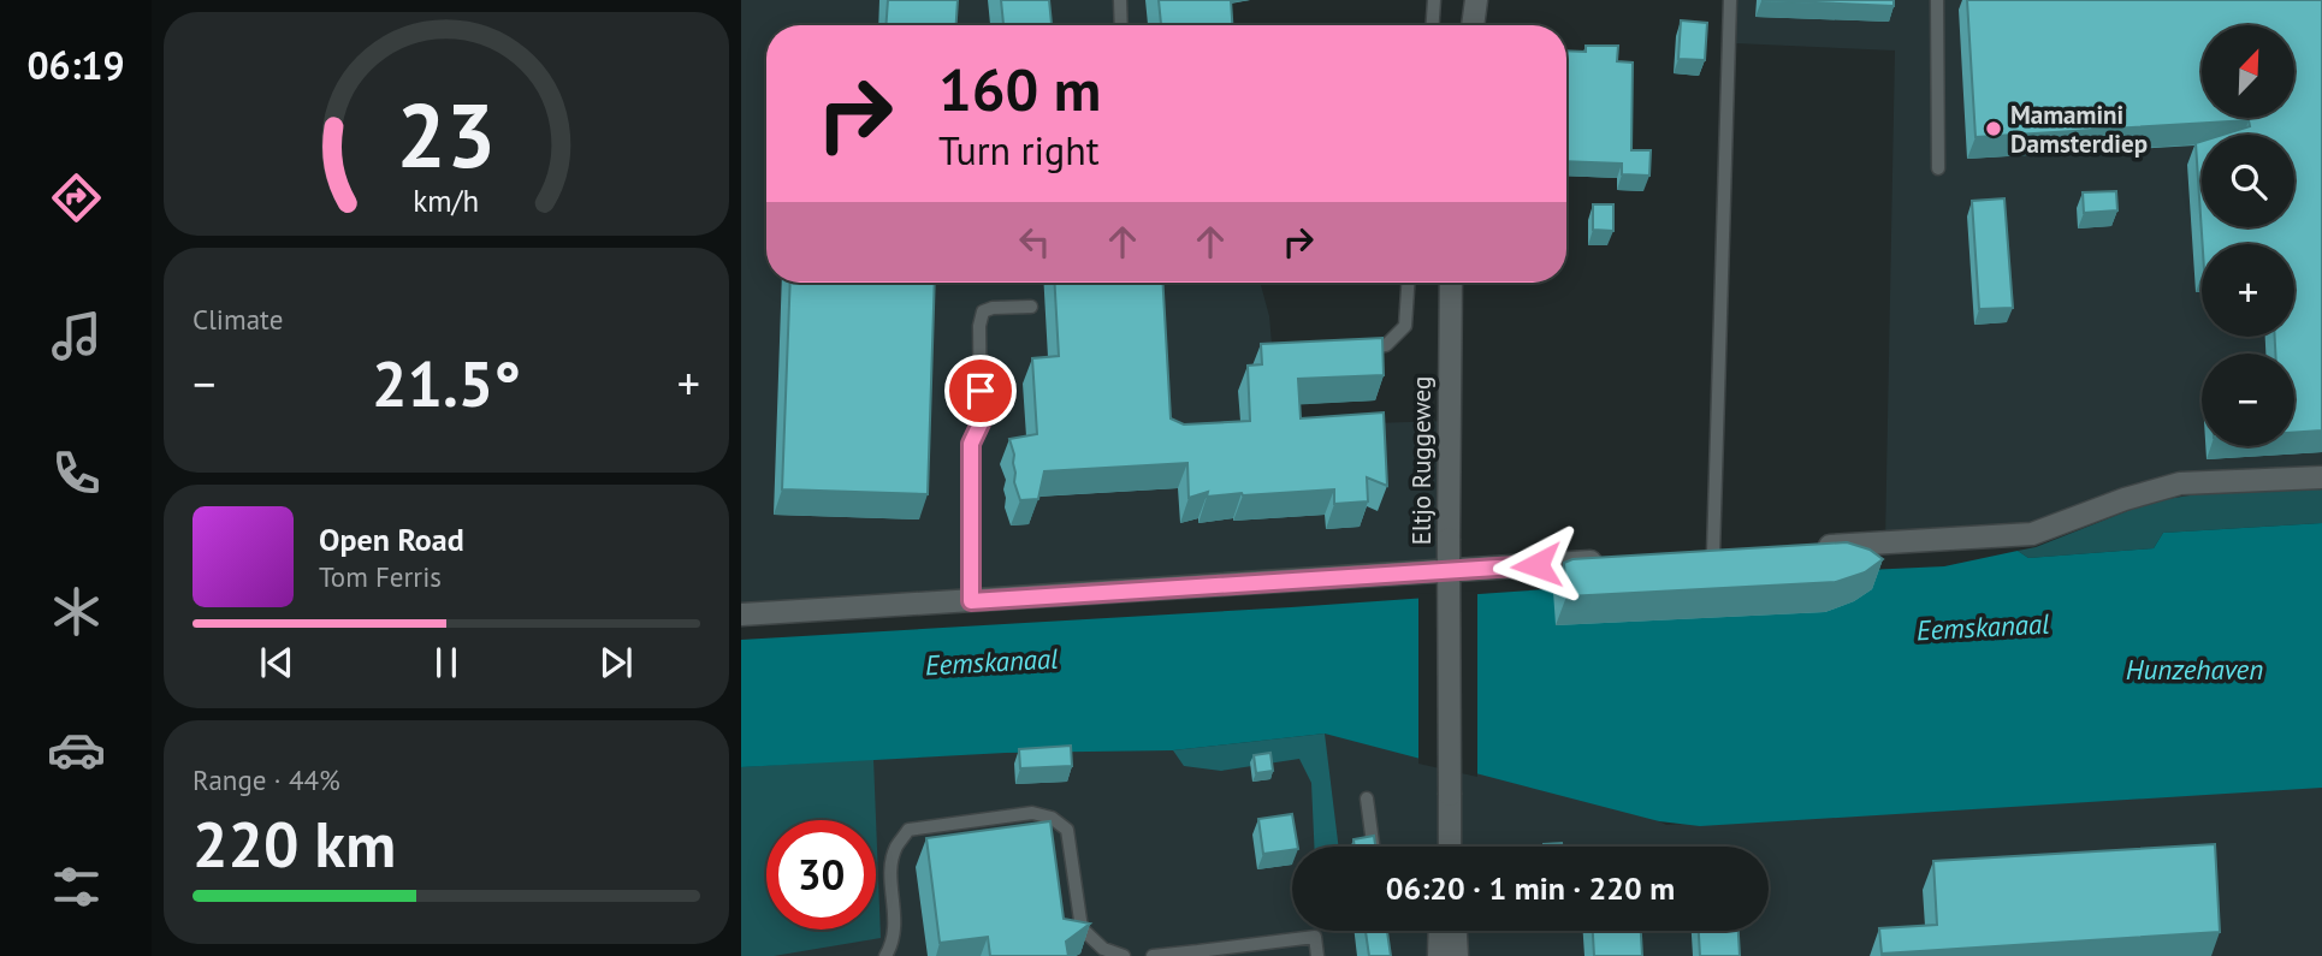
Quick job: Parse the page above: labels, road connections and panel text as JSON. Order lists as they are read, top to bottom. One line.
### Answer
{"streets":{"street":["Eltjo Ruggeweg"]},"water":["Eemskanaal","Hunzehaven"],"places":["Mamamini Damsterdiep"],"north":"top right","page":{"tabs":"06:19","map_buttons":["+","−"],"turn":["160 m","Turn right"],"tile":["Climate",["Range · 44%","220 km"]],"heat":["−","21.5°","+"],"song":["Open Road","Tom Ferris"],"limit":"30","trip":"06:20 · 1 min · 220 m","gauge":["23","km/h"]}}
